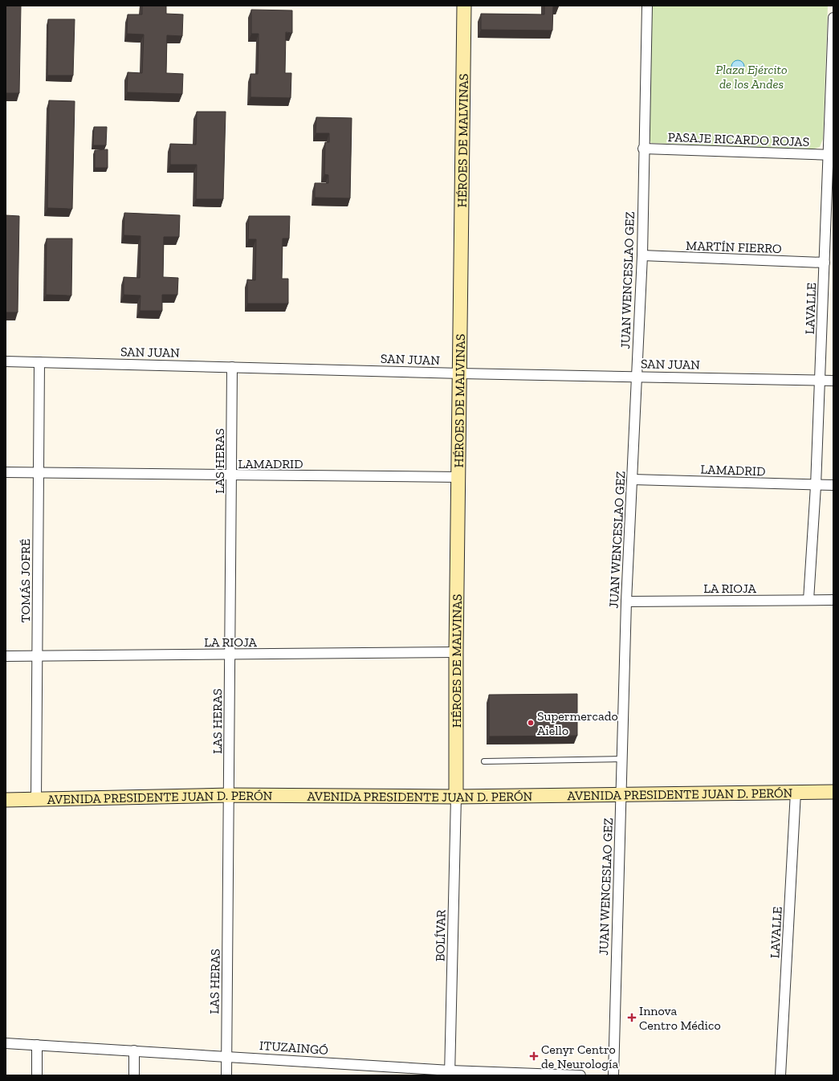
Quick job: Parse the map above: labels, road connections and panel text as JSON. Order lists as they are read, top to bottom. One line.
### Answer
{"streets":{"main road":["HÉROES DE MALVINAS","AVENIDA PRESIDENTE JUAN D. PERÓN"],"street":["PASAJE RICARDO ROJAS","MARTÍN FIERRO","JUAN WENCESLAO GEZ","LAVALLE","SAN JUAN","LAS HERAS","LAMADRID","TOMÁS JOFRÉ","LA RIOJA","BOLÍVAR","ITUZAINGÓ"]},"crossings":[["PASAJE RICARDO ROJAS","JUAN WENCESLAO GEZ"],["PASAJE RICARDO ROJAS","LAVALLE"],["HÉROES DE MALVINAS","SAN JUAN"],["HÉROES DE MALVINAS","LAMADRID"],["HÉROES DE MALVINAS","LA RIOJA"],["HÉROES DE MALVINAS","AVENIDA PRESIDENTE JUAN D. PERÓN"],["HÉROES DE MALVINAS","BOLÍVAR"],["MARTÍN FIERRO","JUAN WENCESLAO GEZ"],["MARTÍN FIERRO","LAVALLE"],["JUAN WENCESLAO GEZ","SAN JUAN"],["JUAN WENCESLAO GEZ","LAMADRID"],["JUAN WENCESLAO GEZ","LA RIOJA"],["JUAN WENCESLAO GEZ","AVENIDA PRESIDENTE JUAN D. PERÓN"],["LAVALLE","SAN JUAN"],["LAVALLE","LAMADRID"],["LAVALLE","LA RIOJA"],["LAVALLE","AVENIDA PRESIDENTE JUAN D. PERÓN"],["SAN JUAN","LAS HERAS"],["SAN JUAN","TOMÁS JOFRÉ"],["LAS HERAS","LAMADRID"],["LAS HERAS","LA RIOJA"],["LAS HERAS","AVENIDA PRESIDENTE JUAN D. PERÓN"],["LAS HERAS","ITUZAINGÓ"],["LAMADRID","TOMÁS JOFRÉ"],["TOMÁS JOFRÉ","LA RIOJA"],["TOMÁS JOFRÉ","AVENIDA PRESIDENTE JUAN D. PERÓN"],["AVENIDA PRESIDENTE JUAN D. PERÓN","BOLÍVAR"],["BOLÍVAR","ITUZAINGÓ"]],"parks":["Plaza Ejército de los Andes"],"places":{"other":["Supermercado Aiello"],"health":["Innova Centro Médico","Cenyr Centro de Neurología"]}}
